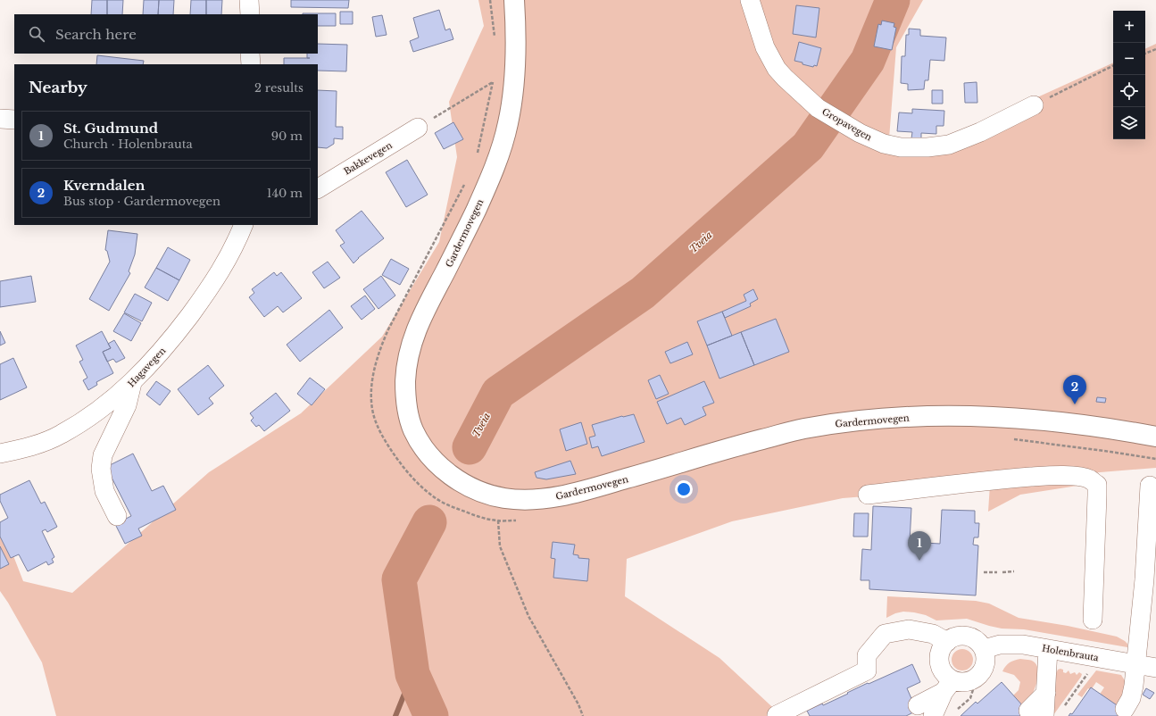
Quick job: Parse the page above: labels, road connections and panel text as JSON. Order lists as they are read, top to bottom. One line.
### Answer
{"streets":{"main road":["Gardermovegen"],"street":["Gropavegen","Bakkevegen","Hagavegen","Holenbrauta"]},"water":["Tveia"],"page":{"map_buttons":["+","−"],"search":"Search here","heading":["Nearby","2 results"],"list":[{"mark":"1","name":"St. Gudmund","note":"Church · Holenbrauta","value":"90 m"},{"mark":"2","name":"Kverndalen","note":"Bus stop · Gardermovegen","value":"140 m"}],"pins":["2","1"]}}
